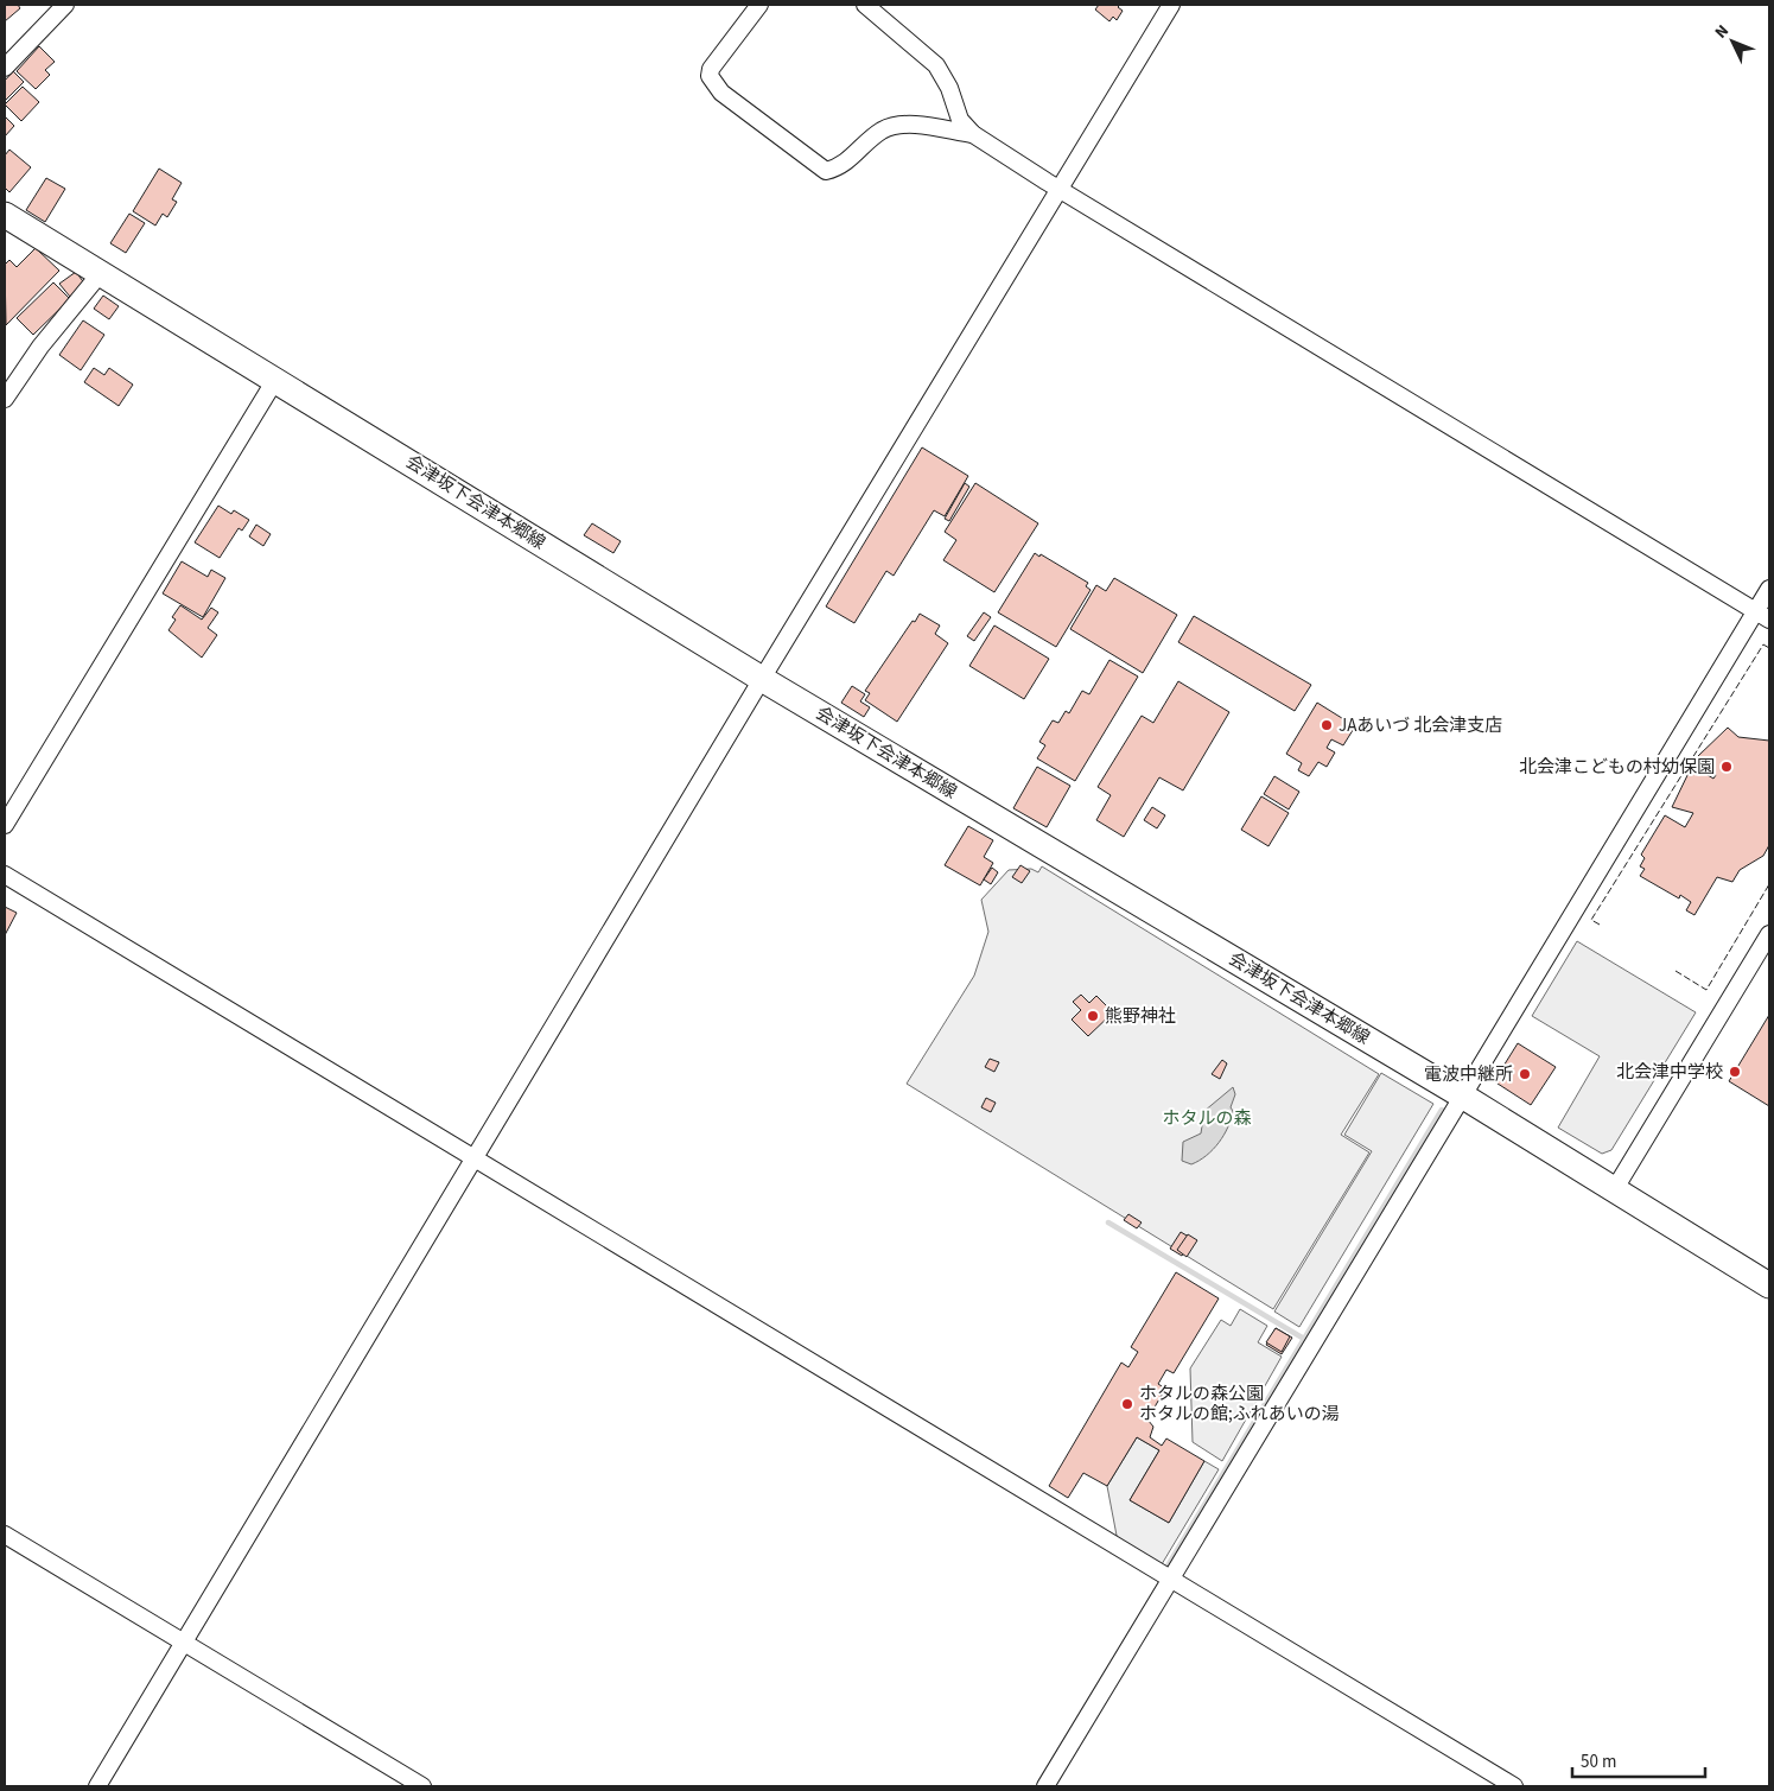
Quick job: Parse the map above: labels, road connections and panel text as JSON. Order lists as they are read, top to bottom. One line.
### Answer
{"streets":{"main road":["会津坂下会津本郷線"]},"parks":["ホタルの森"],"places":["JAあいづ 北会津支店","北会津こどもの村幼保園","熊野神社","北会津中学校","電波中継所","ホタルの森公園 ホタルの館;ふれあいの湯"],"scale_bar":"50 m","north":"top left"}
